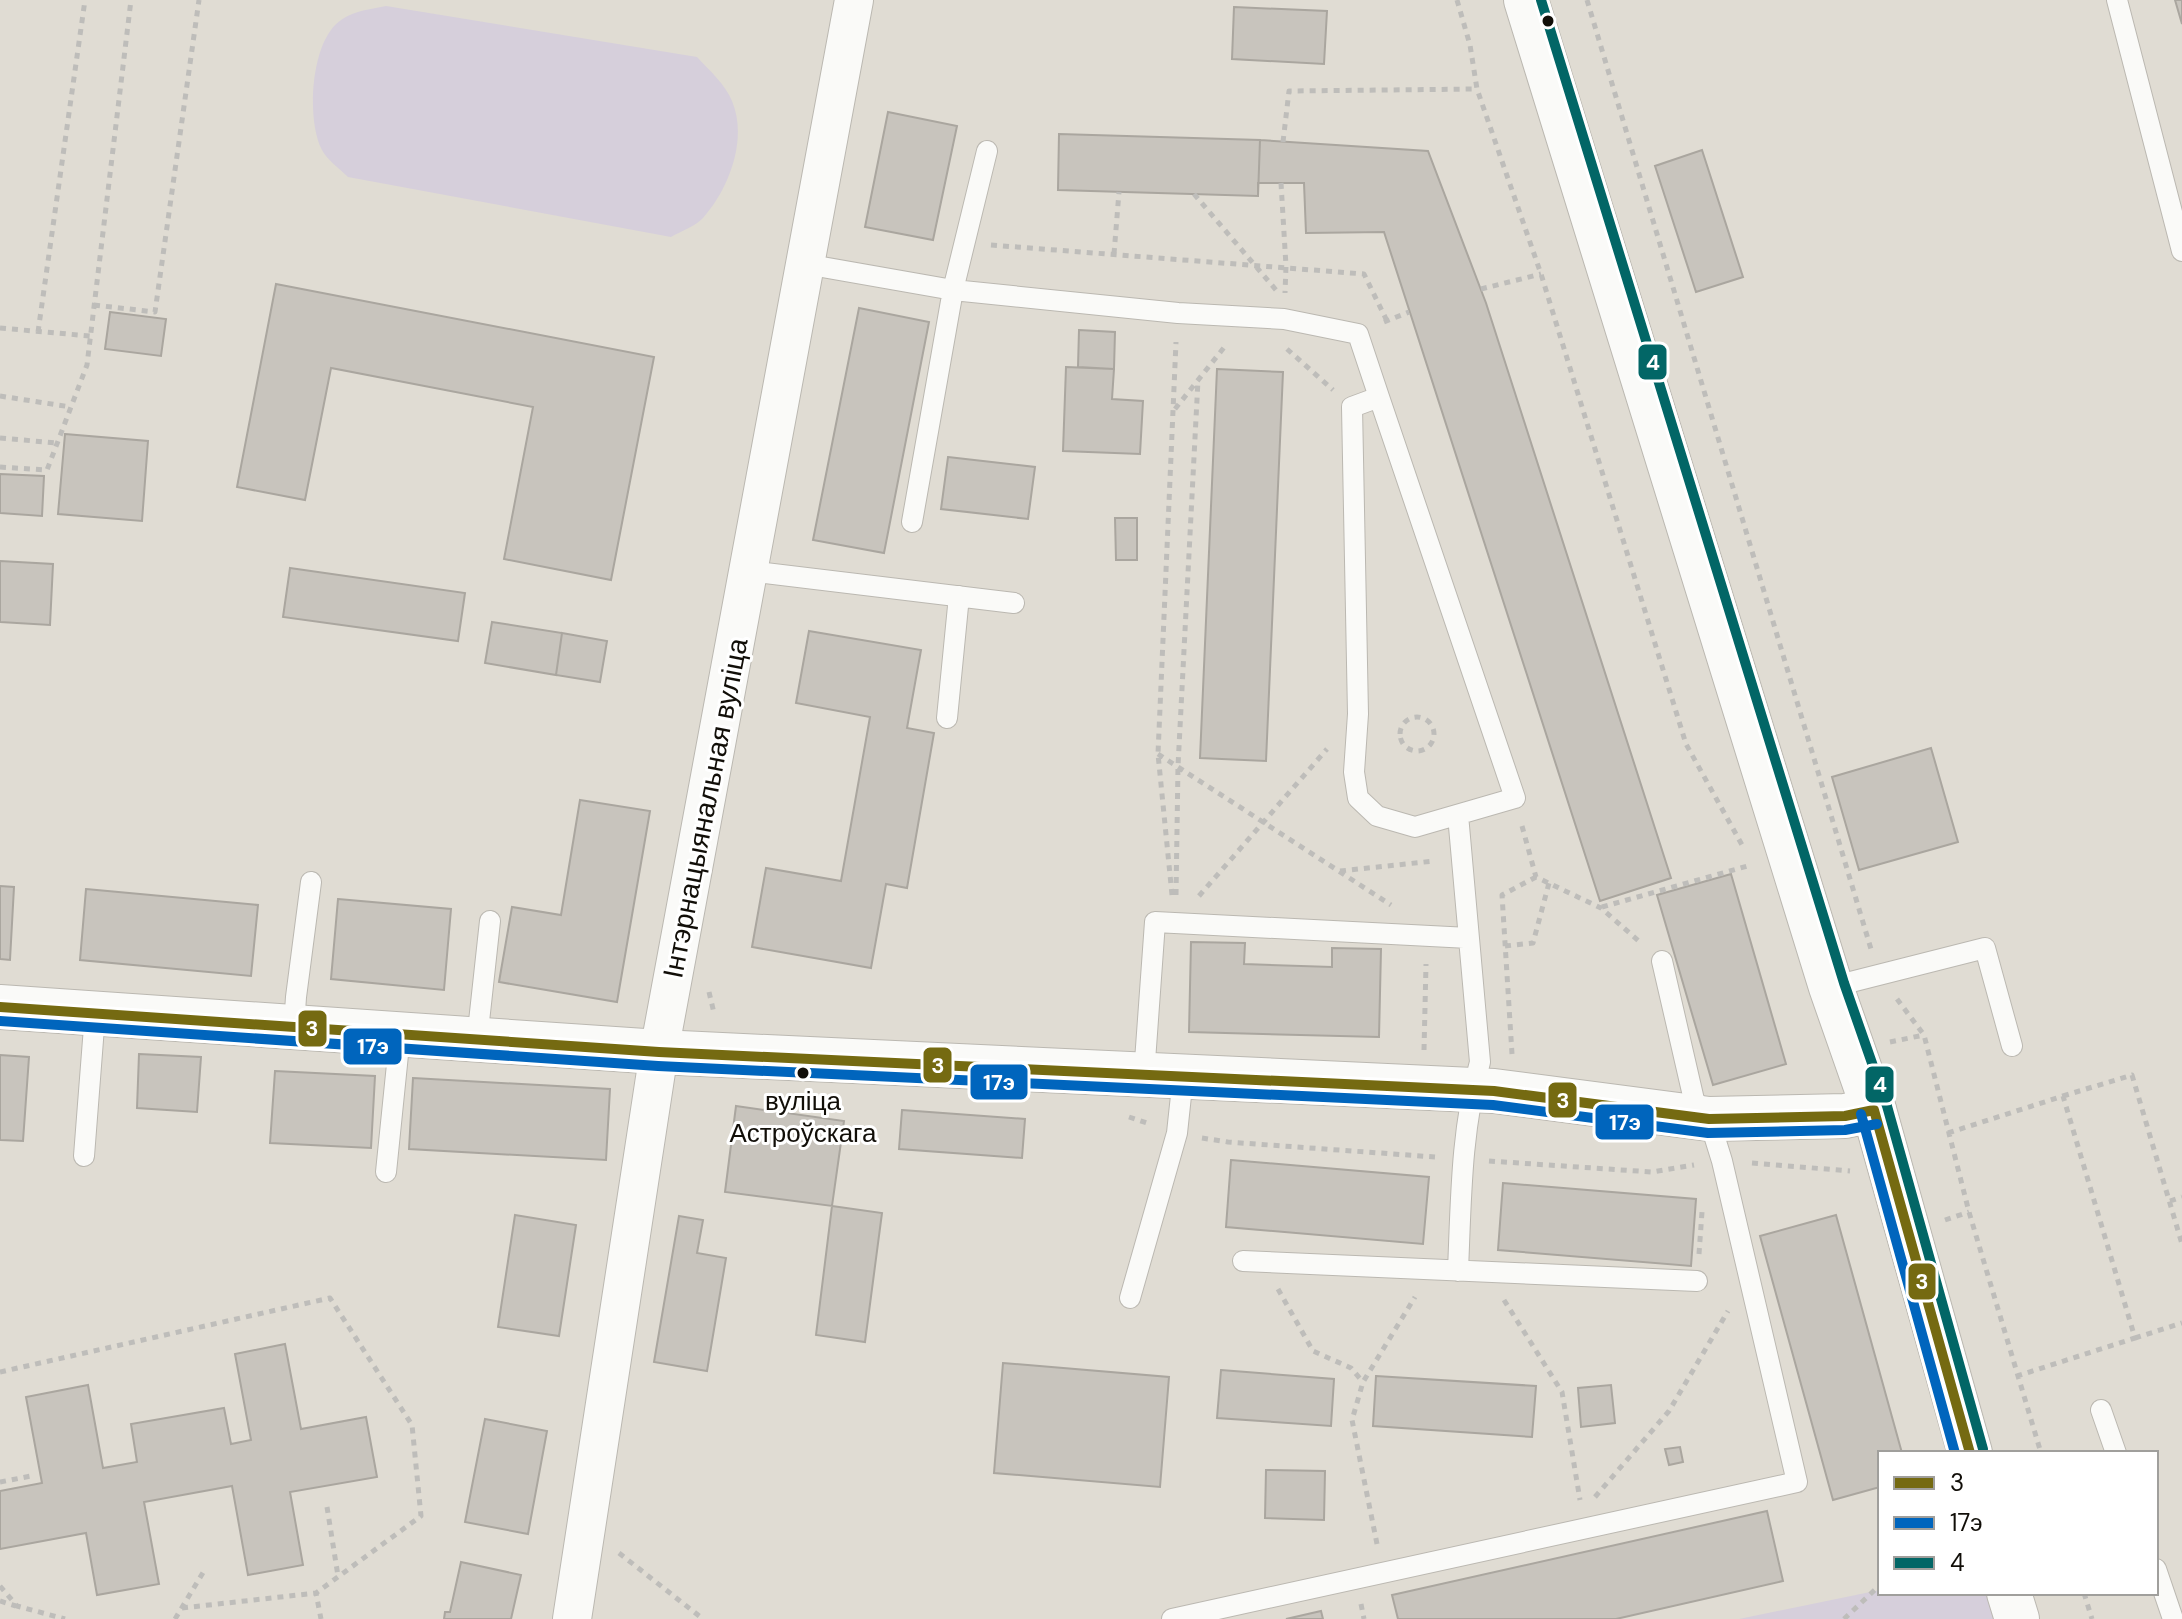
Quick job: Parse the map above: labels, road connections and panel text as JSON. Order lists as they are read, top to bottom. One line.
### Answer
{"streets":{"street":["Інтэрнацыянальная вуліца"]},"places":["вуліца Астроўскага"],"lines":["transit line 4","transit line 3","transit line 17э"],"legend":["3","17э","4"]}
